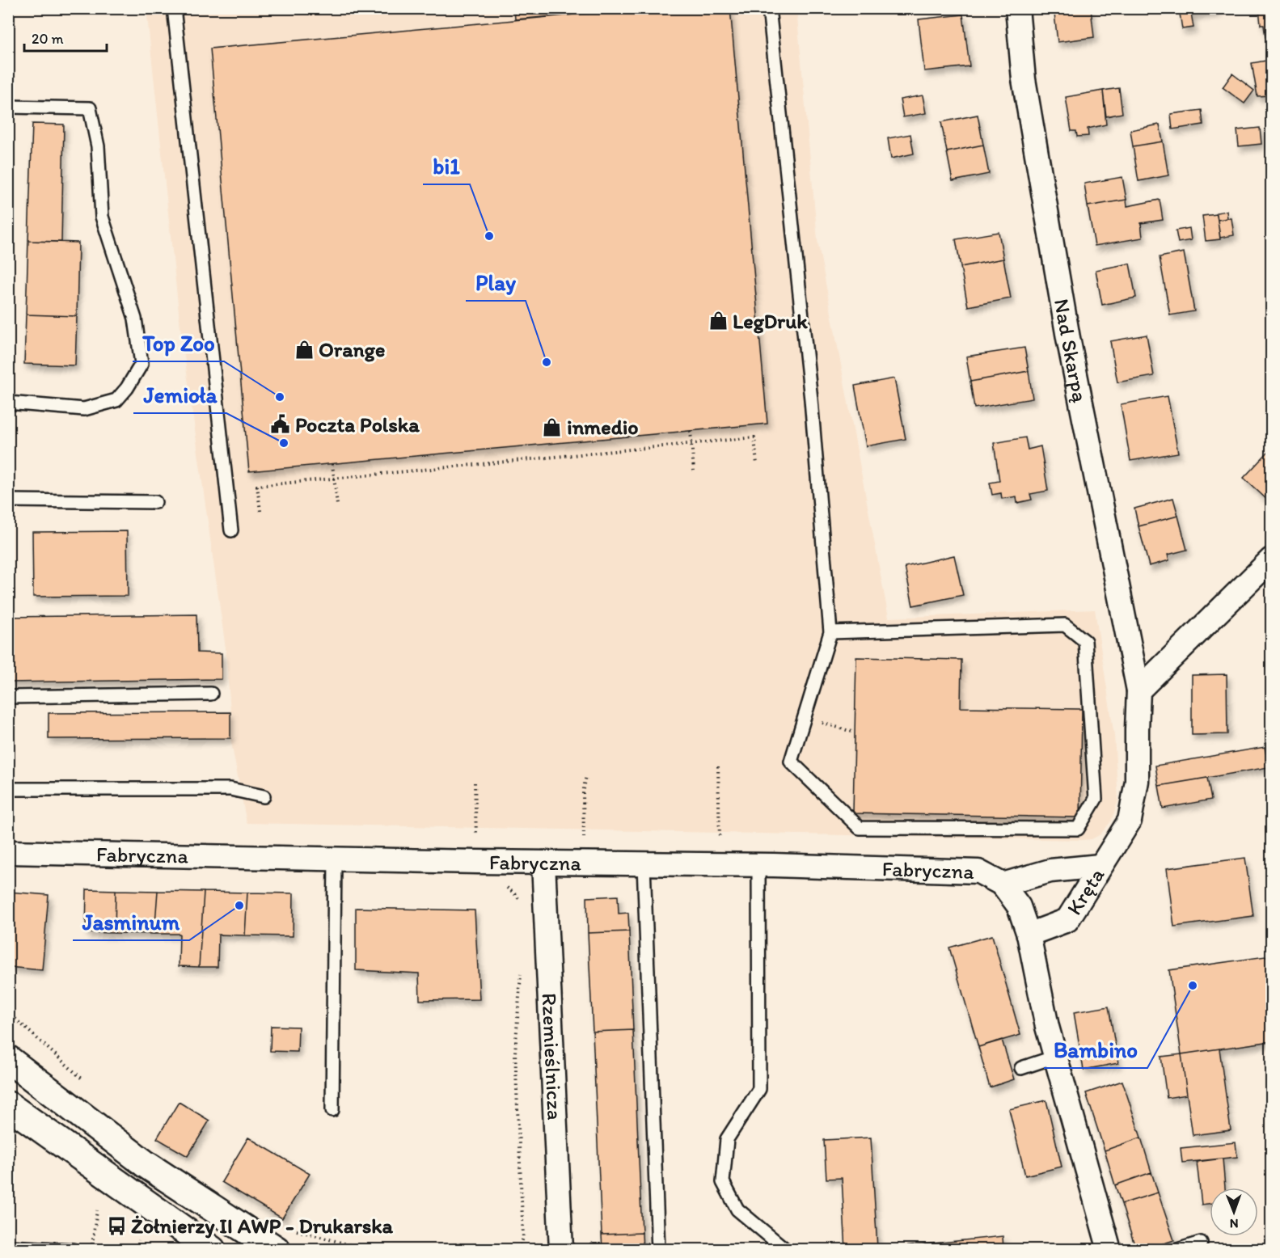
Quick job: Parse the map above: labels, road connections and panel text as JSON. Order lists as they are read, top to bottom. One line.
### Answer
{"streets":{"street":["Nad Skarpą","Fabryczna","Kręta","Rzemieślnicza"]},"crossings":[["Nad Skarpą","Kręta"],["Fabryczna","Kręta"],["Fabryczna","Rzemieślnicza"]],"places":{"other":["bi1","Play","Top Zoo","Jemioła","Jasminum","Bambino"],"shop":["LegDruk","Orange","inmedio"],"public building":["Poczta Polska"],"bus stop":["Żołnierzy II AWP - Drukarska"]},"scale_bar":"20 m","north":"bottom"}
